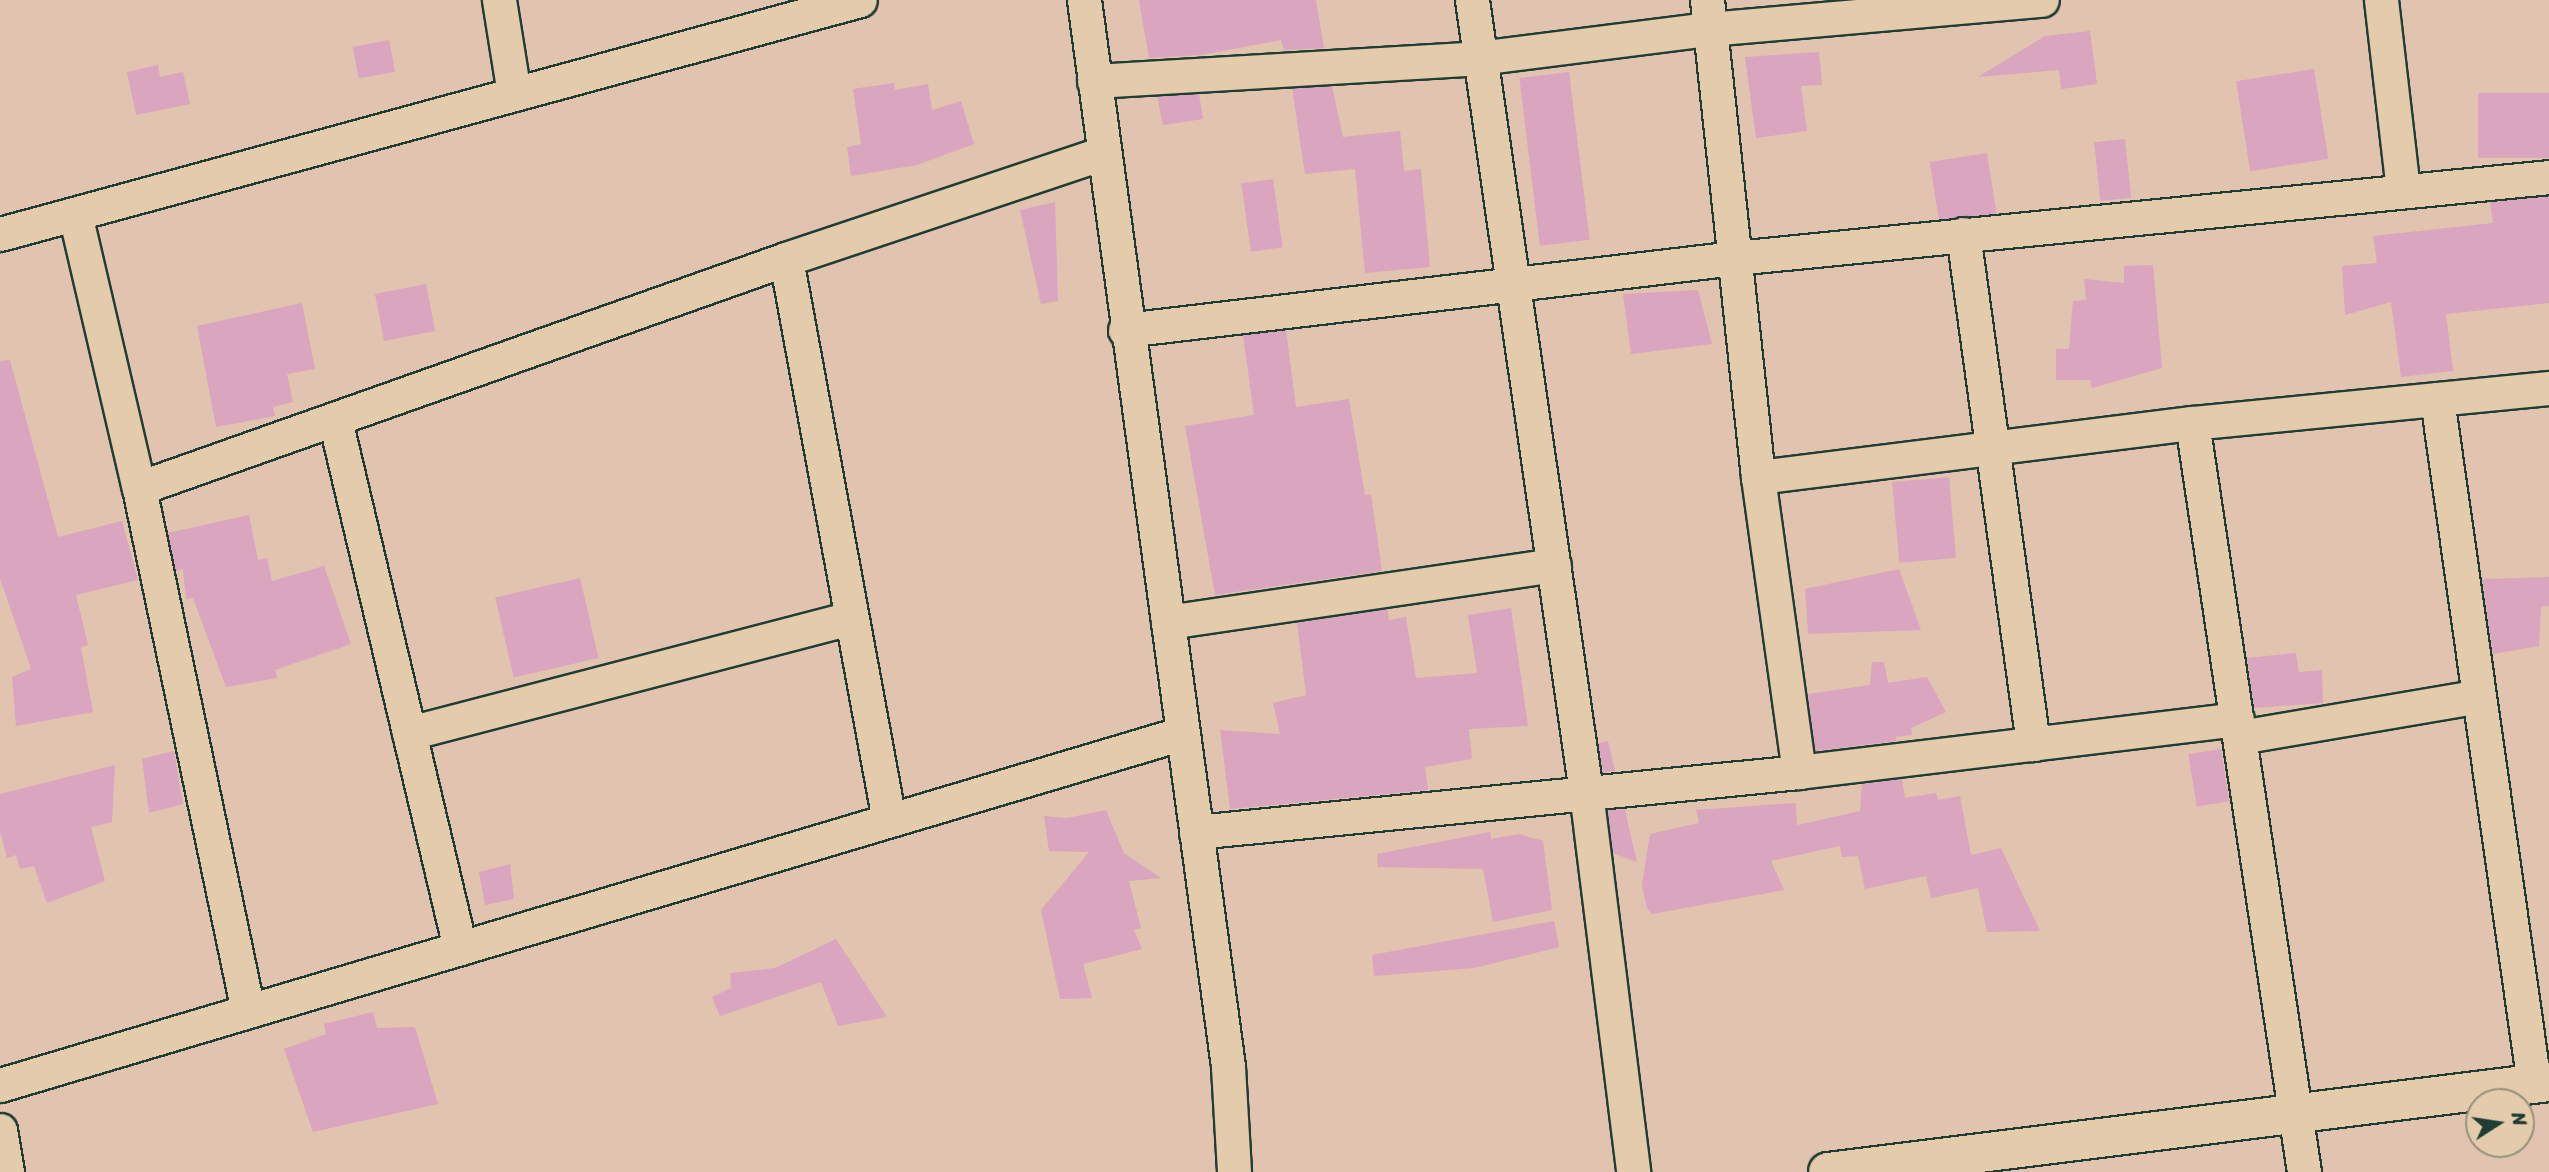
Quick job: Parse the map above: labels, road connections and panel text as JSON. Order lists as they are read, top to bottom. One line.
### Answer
{"north":"right"}
